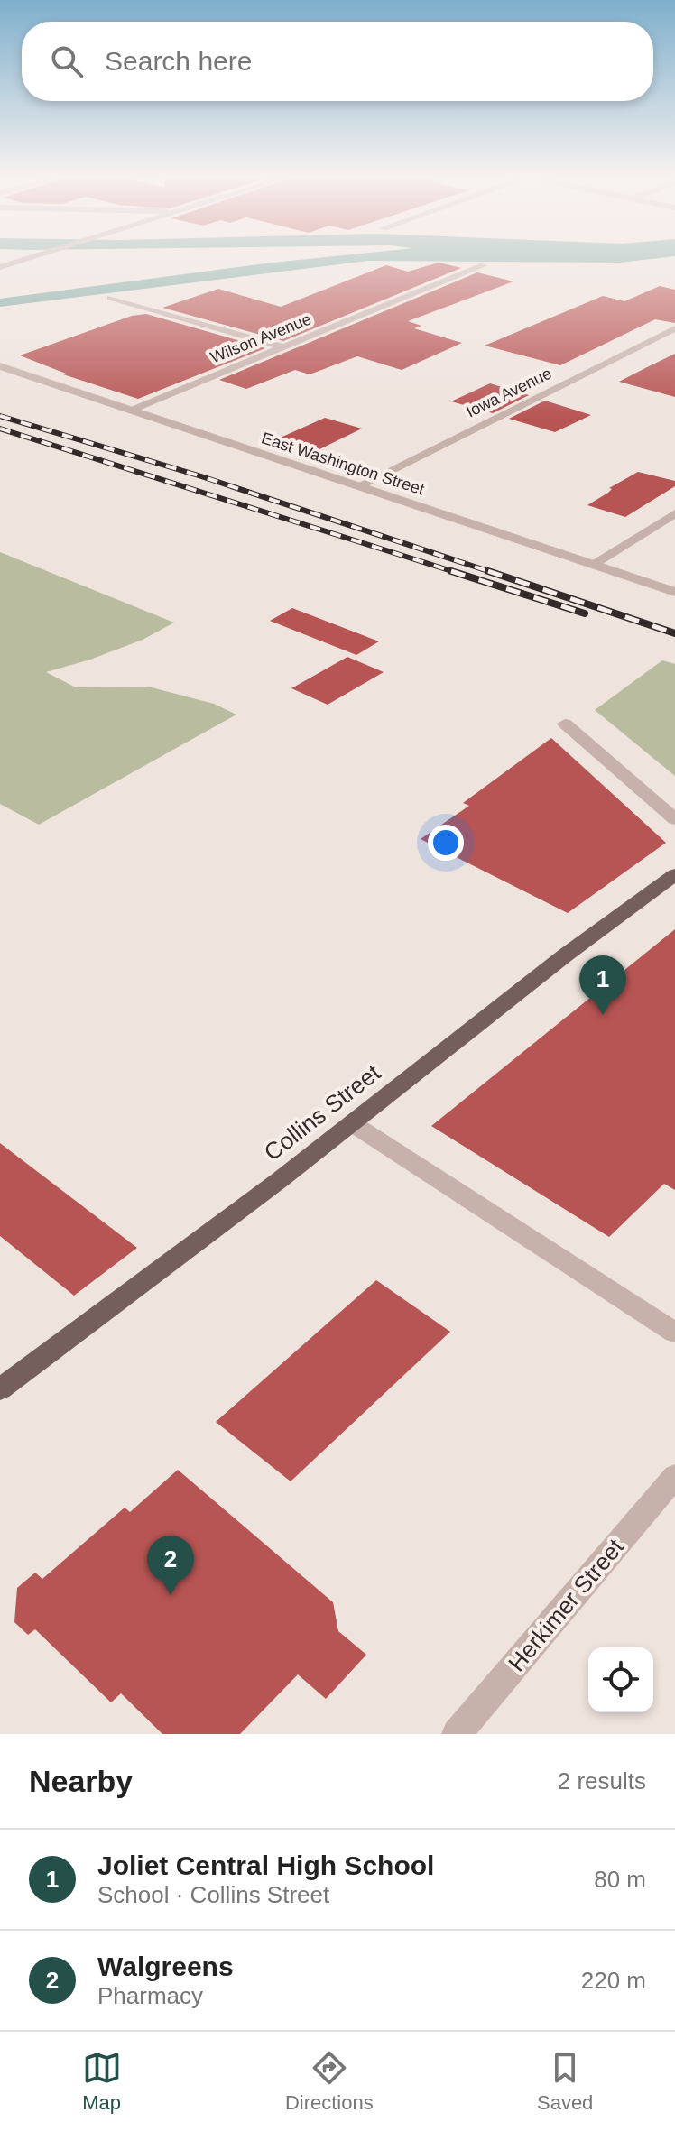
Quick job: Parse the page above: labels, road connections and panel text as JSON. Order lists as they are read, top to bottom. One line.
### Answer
{"streets":{"main road":["Collins Street"],"street":["Wilson Avenue","Iowa Avenue","East Washington Street","Herkimer Street"]},"crossings":[["Wilson Avenue","East Washington Street"],["Iowa Avenue","East Washington Street"]],"page":{"search":"Search here","pins":["1","2"],"heading":["Nearby","2 results"],"list":[{"mark":"1","name":"Joliet Central High School","note":"School · Collins Street","value":"80 m"},{"mark":"2","name":"Walgreens","note":"Pharmacy","value":"220 m"}],"nav":["Map","Directions","Saved"]}}
